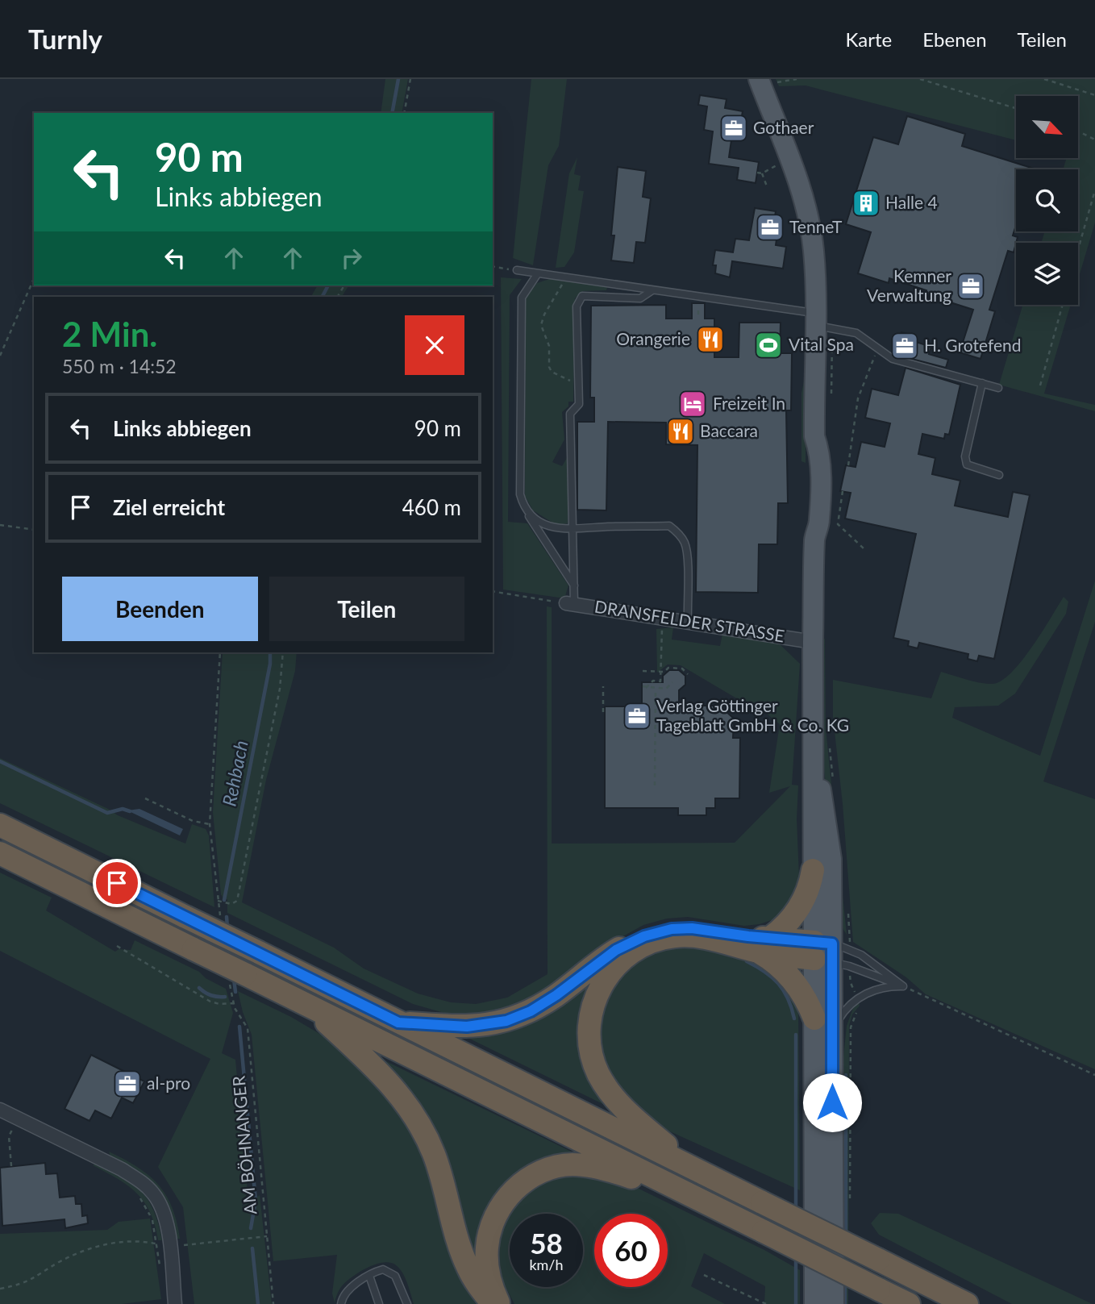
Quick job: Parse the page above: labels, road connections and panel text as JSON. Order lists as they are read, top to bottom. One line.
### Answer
{"streets":{"street":["DRANSFELDER STRASSE"],"path":["AM BÖHNANGER"]},"water":["Rehbach"],"places":{"office":["Gothaer","TenneT","Kemner Verwaltung","H. Grotefend","Verlag Göttinger Tageblatt GmbH & Co. KG","al-pro"],"building":["Halle 4"],"restaurant":["Orangerie","Baccara"],"sports":["Vital Spa"],"hotel":["Freizeit In"]},"north":"bottom right","page":{"header":"Turnly","nav":["Karte","Ebenen","Teilen"],"turn":["90 m","Links abbiegen"],"heading":["2 Min.","550 m · 14:52"],"list":[{"name":"Links abbiegen","value":"90 m"},{"name":"Ziel erreicht","value":"460 m"}],"buttons":["Beenden","Teilen"],"speed":"58 km/h","limit":"60"}}
